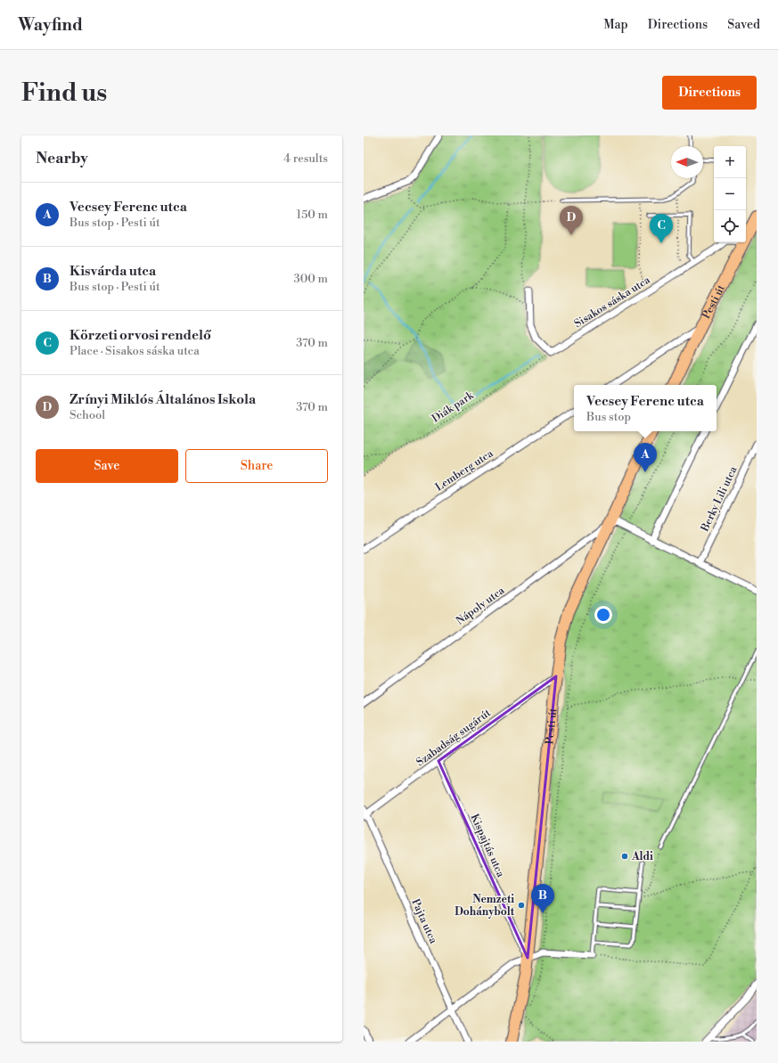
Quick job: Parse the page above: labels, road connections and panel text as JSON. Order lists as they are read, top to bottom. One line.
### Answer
{"streets":{"main road":["Pesti út"],"street":["Sisakos sáska utca","Lemberg utca","Berky Lili utca","Nápoly utca","Szabadság sugárút","Kispajtás utca","Pajta utca"],"path":["Diák park"]},"crossings":[["Pesti út","Nápoly utca"],["Pesti út","Szabadság sugárút"],["Pesti út","Kispajtás utca"],["Sisakos sáska utca","Diák park"],["Szabadság sugárút","Kispajtás utca"],["Szabadság sugárút","Pajta utca"]],"places":["Aldi","Nemzeti Dohánybolt"],"north":"left","page":{"header":"Wayfind","nav":["Map","Directions","Saved"],"buttons":["Directions",["Save","Share"]],"title":"Find us","heading":["Nearby","4 results"],"map_buttons":["+","−"],"list":[{"mark":"A","name":"Vecsey Ferenc utca","note":"Bus stop · Pesti út","value":"150 m"},{"mark":"B","name":"Kisvárda utca","note":"Bus stop · Pesti út","value":"300 m"},{"mark":"C","name":"Körzeti orvosi rendelő","note":"Place · Sisakos sáska utca","value":"370 m"},{"mark":"D","name":"Zrínyi Miklós Általános Iskola","note":"School","value":"370 m"}],"pins":["D","C","A","B"],"popup":["Vecsey Ferenc utca","Bus stop"]}}
